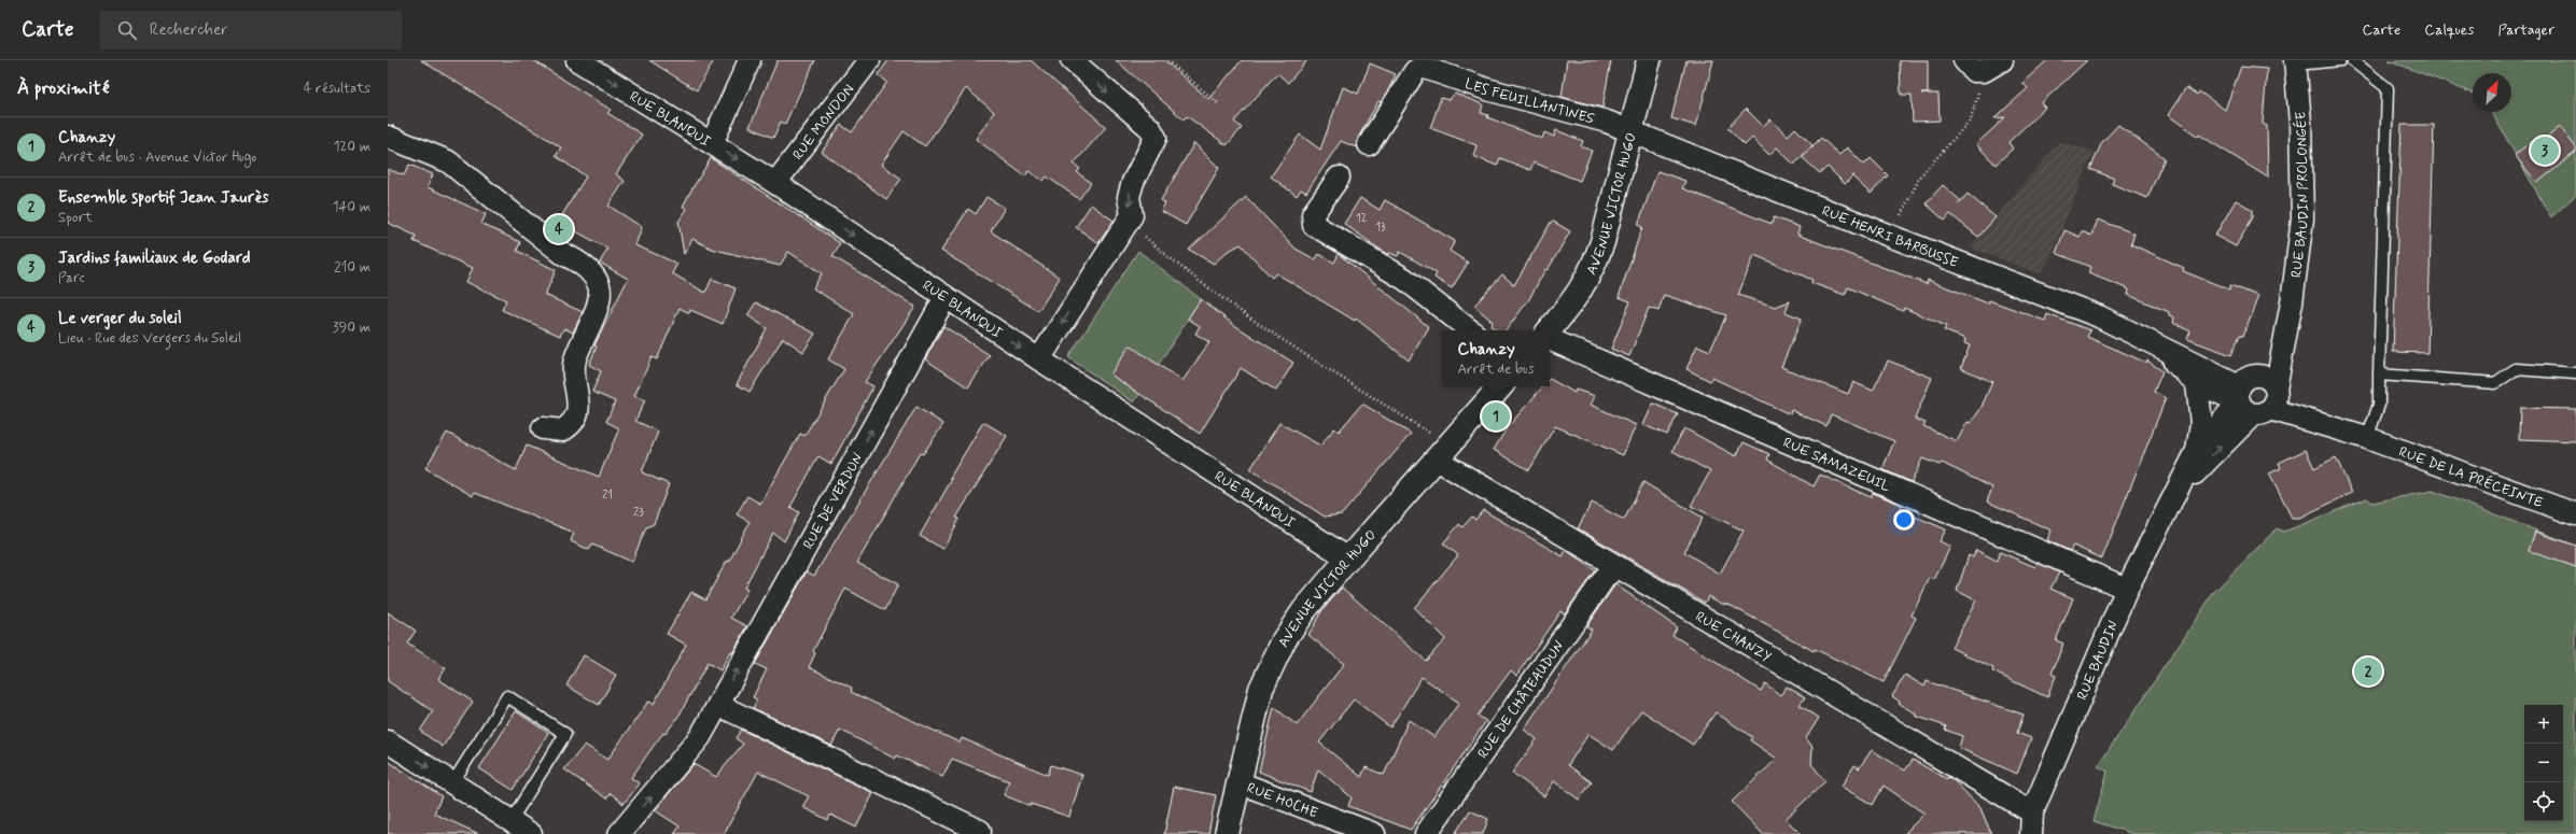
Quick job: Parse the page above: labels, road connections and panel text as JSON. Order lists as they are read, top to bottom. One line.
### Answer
{"streets":{"street":["LES FEUILLANTINES","RUE BLANQUI","RUE MONDON","RUE BAUDIN PROLONGÉE","AVENUE VICTOR HUGO","RUE HENRI BARBUSSE","RUE SAMAZEUIL","RUE DE LA PRÉCEINTE","RUE DE VERDUN","RUE CHANZY","RUE BAUDIN","RUE DE CHÂTEAUDUN","RUE HOCHE"]},"crossings":[["LES FEUILLANTINES","AVENUE VICTOR HUGO"],["LES FEUILLANTINES","RUE HENRI BARBUSSE"],["RUE BLANQUI","RUE MONDON"],["RUE BLANQUI","AVENUE VICTOR HUGO"],["RUE BLANQUI","RUE DE VERDUN"],["RUE BAUDIN PROLONGÉE","RUE HENRI BARBUSSE"],["RUE BAUDIN PROLONGÉE","RUE DE LA PRÉCEINTE"],["RUE BAUDIN PROLONGÉE","RUE BAUDIN"],["AVENUE VICTOR HUGO","RUE HENRI BARBUSSE"],["AVENUE VICTOR HUGO","RUE CHANZY"],["AVENUE VICTOR HUGO","RUE HOCHE"],["RUE HENRI BARBUSSE","RUE DE LA PRÉCEINTE"],["RUE HENRI BARBUSSE","RUE BAUDIN"],["RUE SAMAZEUIL","RUE BAUDIN"],["RUE DE LA PRÉCEINTE","RUE BAUDIN"],["RUE CHANZY","RUE BAUDIN"],["RUE CHANZY","RUE DE CHÂTEAUDUN"]],"one_way":["RUE BLANQUI","RUE DE VERDUN"],"house_numbers":["12","13","21","23"],"north":"top right","page":{"header":"Carte","search":"Rechercher","nav":["Carte","Calques","Partager"],"heading":["À proximité","4 résultats"],"list":[{"mark":"1","name":"Chanzy","note":"Arrêt de bus · Avenue Victor Hugo","value":"120 m"},{"mark":"2","name":"Ensemble sportif Jean Jaurès","note":"Sport","value":"140 m"},{"mark":"3","name":"Jardins familiaux de Godard","note":"Parc","value":"210 m"},{"mark":"4","name":"Le verger du soleil","note":"Lieu · Rue des Vergers du Soleil","value":"390 m"}],"pins":["3","4","1","2"],"popup":["Chanzy","Arrêt de bus"],"map_buttons":["+","−"]}}
